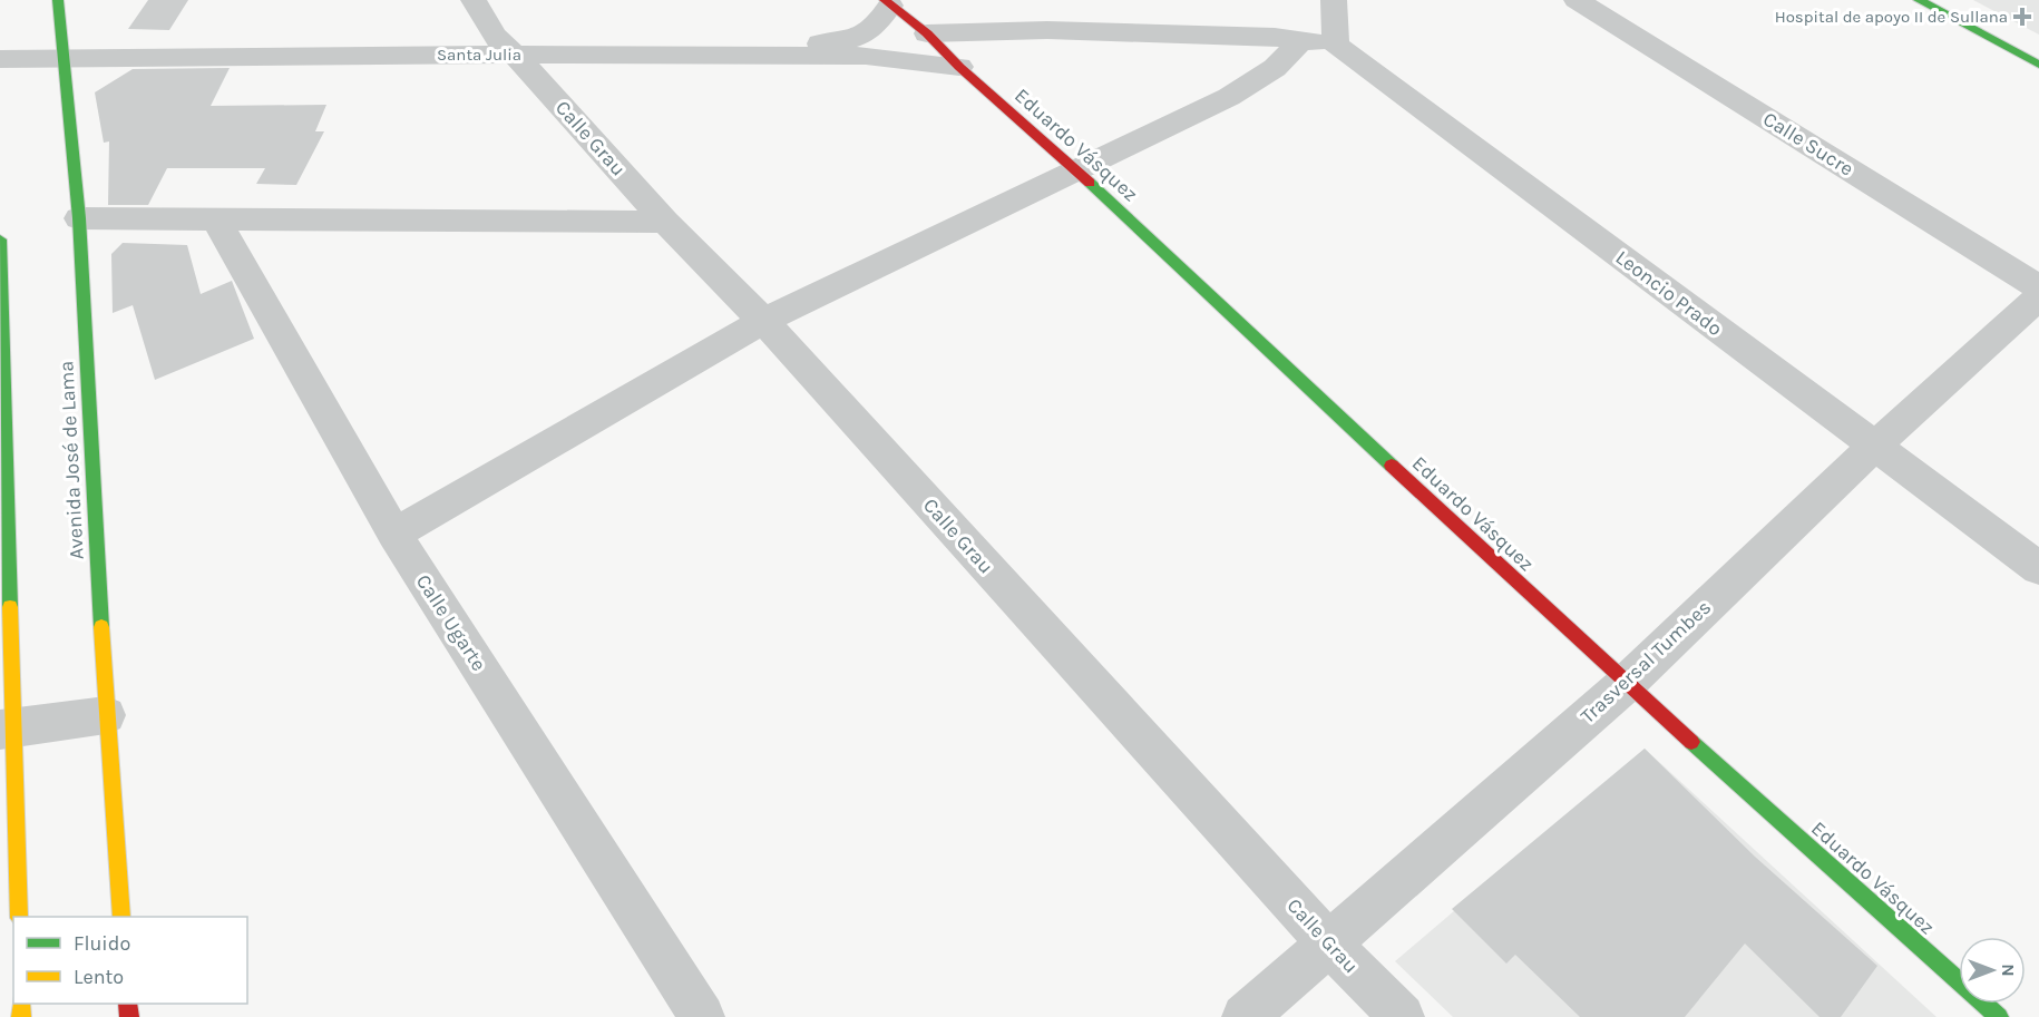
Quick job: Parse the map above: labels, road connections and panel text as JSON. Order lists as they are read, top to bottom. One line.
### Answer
{"streets":{"main road":["Eduardo Vásquez","Avenida José de Lama"],"street":["Santa Julia","Calle Grau","Calle Sucre","Leoncio Prado","Calle Ugarte","Trasversal Tumbes"]},"crossings":[["Santa Julia","Calle Grau"],["Santa Julia","Eduardo Vásquez"],["Santa Julia","Avenida José de Lama"],["Calle Grau","Trasversal Tumbes"],["Eduardo Vásquez","Trasversal Tumbes"],["Leoncio Prado","Trasversal Tumbes"]],"places":{"health":["Hospital de apoyo II de Sullana"]},"legend":["Fluido","Lento"],"north":"right"}
